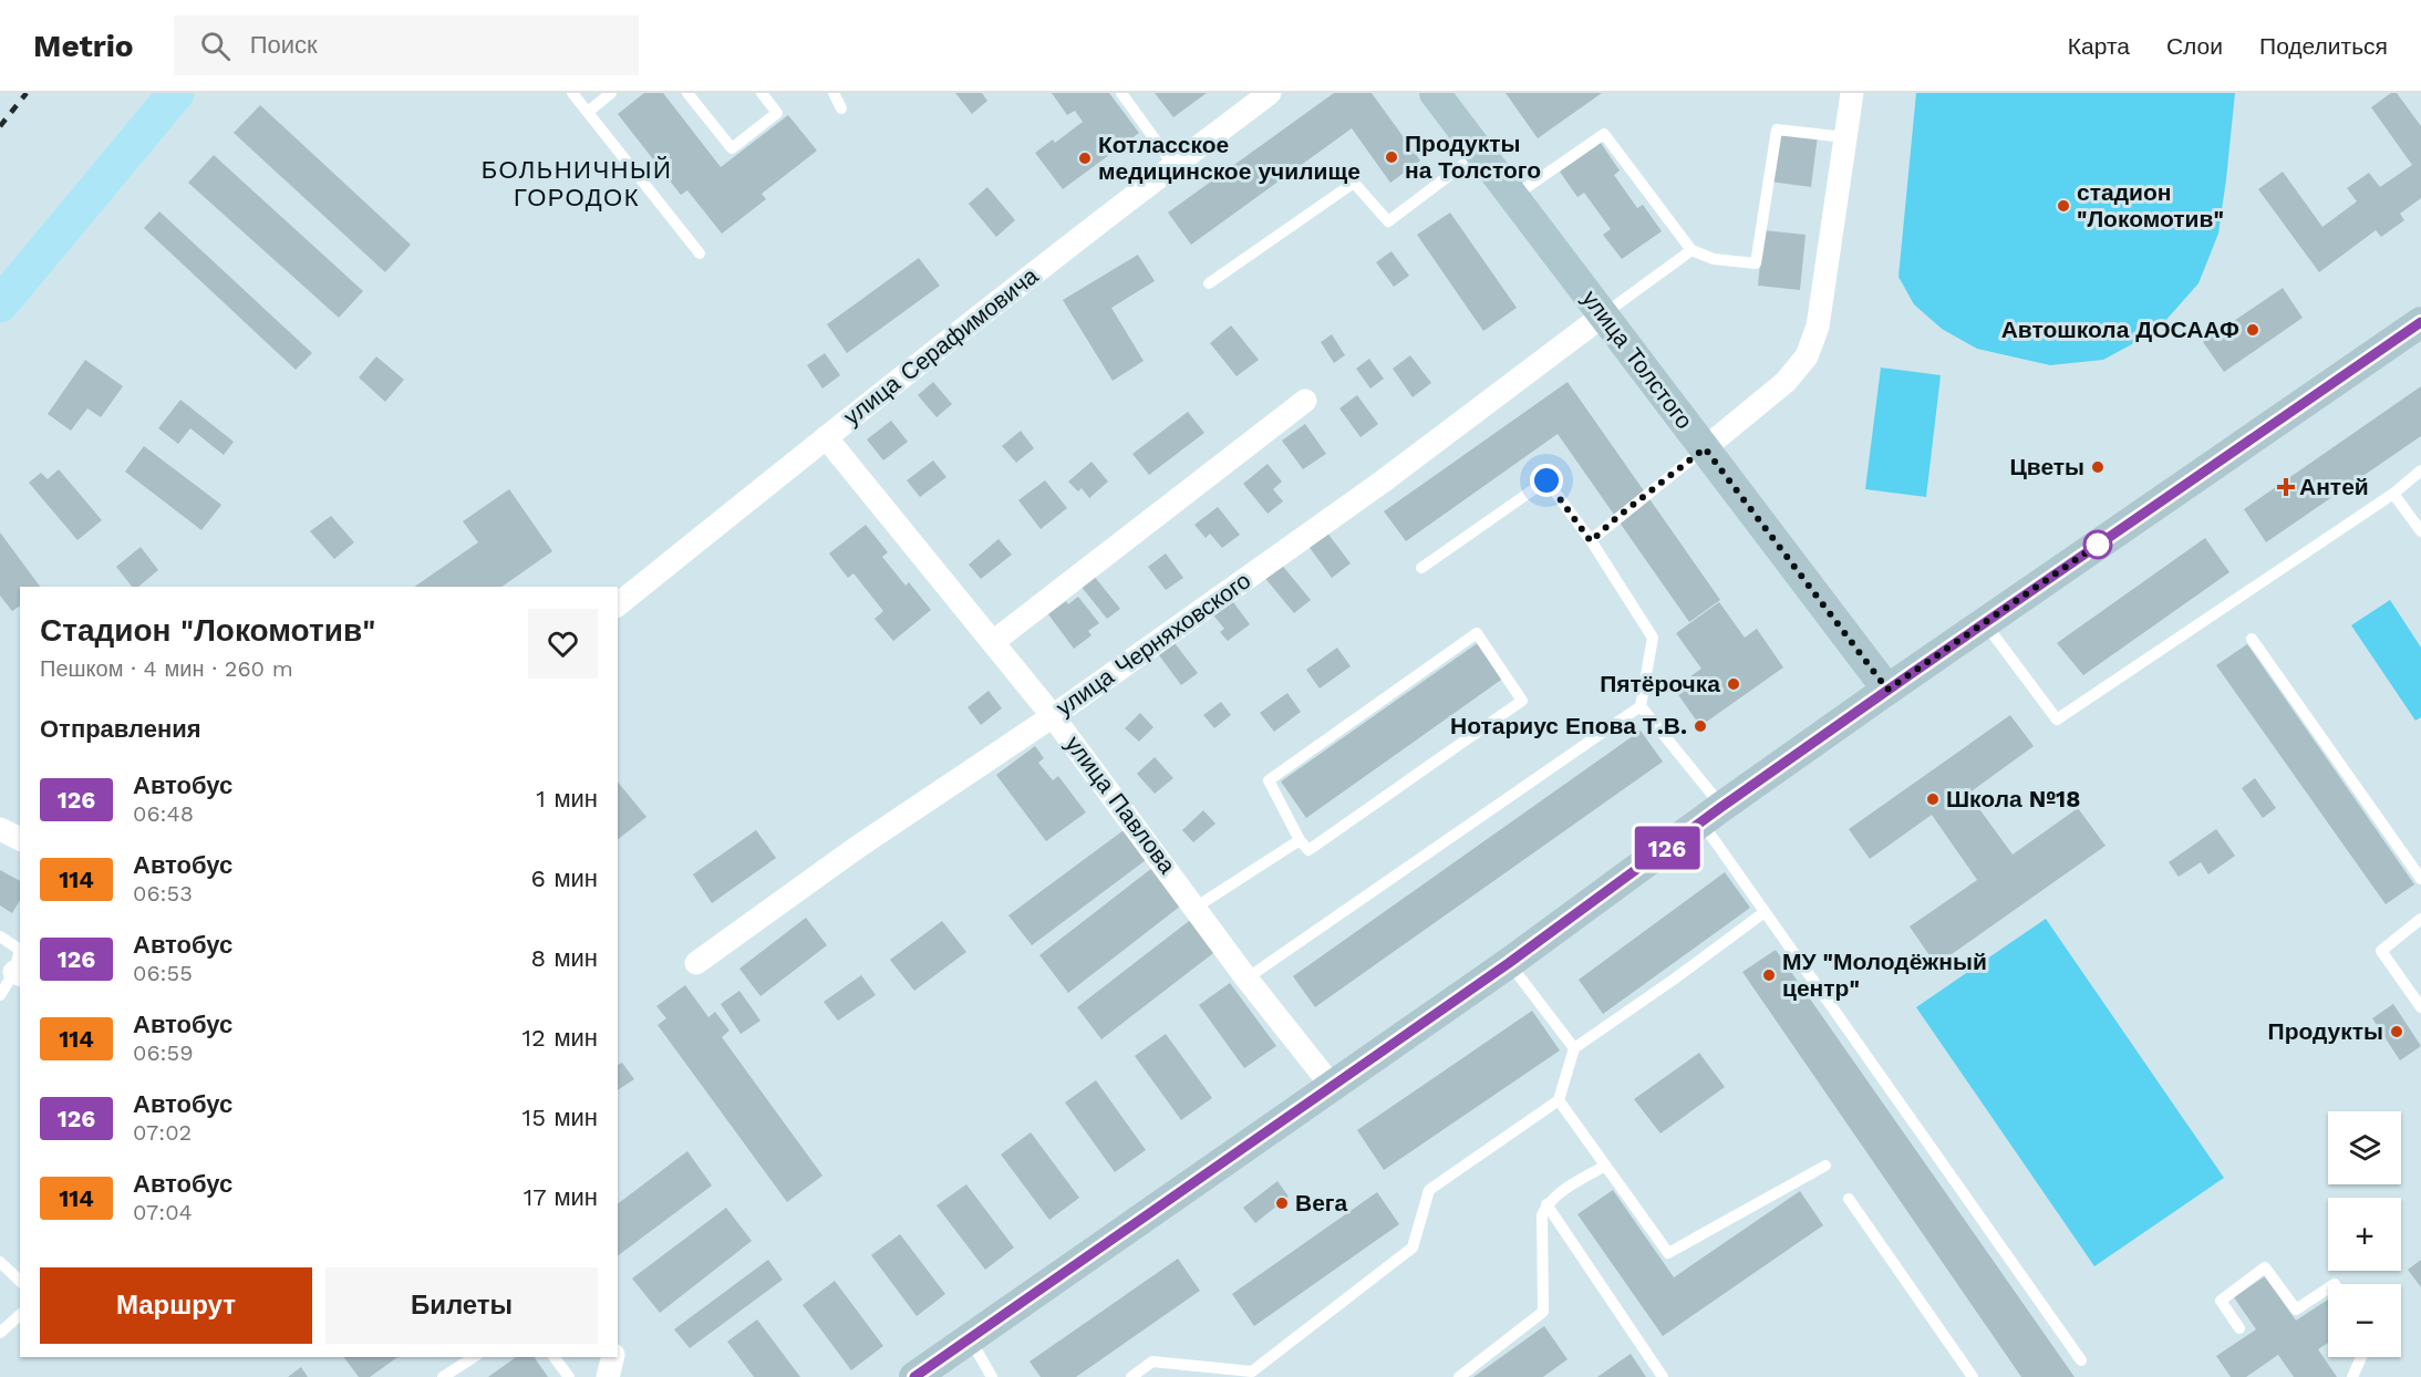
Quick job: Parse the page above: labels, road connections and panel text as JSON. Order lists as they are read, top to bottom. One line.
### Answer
{"streets":{"street":["улица Серафимовича","улица Толстого","улица Черняховского","улица Павлова"]},"crossings":[["улица Серафимовича","улица Павлова"],["улица Толстого","улица Черняховского"],["улица Черняховского","улица Павлова"]],"districts":["БОЛЬНИЧНЫЙ ГОРОДОК"],"places":{"other":["Продукты на Толстого","Котласское медицинское училище","стадион \"Локомотив\"","Автошкола ДОСААФ","Цветы","Пятёрочка","Нотариус Епова Т.В.","Школа №18","МУ \"Молодёжный центр\"","Продукты","Вега"],"health":["Антей"]},"lines":["bus line 126"],"page":{"header":"Metrio","search":"Поиск","nav":["Карта","Слои","Поделиться"],"on_map":"126","heading":[["Стадион \"Локомотив\"","Пешком · 4 мин · 260 m"],"Отправления"],"list":[{"mark":"126","name":"Автобус","note":"06:48","value":"1 мин"},{"mark":"114","name":"Автобус","note":"06:53","value":"6 мин"},{"mark":"126","name":"Автобус","note":"06:55","value":"8 мин"},{"mark":"114","name":"Автобус","note":"06:59","value":"12 мин"},{"mark":"126","name":"Автобус","note":"07:02","value":"15 мин"},{"mark":"114","name":"Автобус","note":"07:04","value":"17 мин"}],"map_buttons":["+","−"],"buttons":["Маршрут","Билеты"]}}
